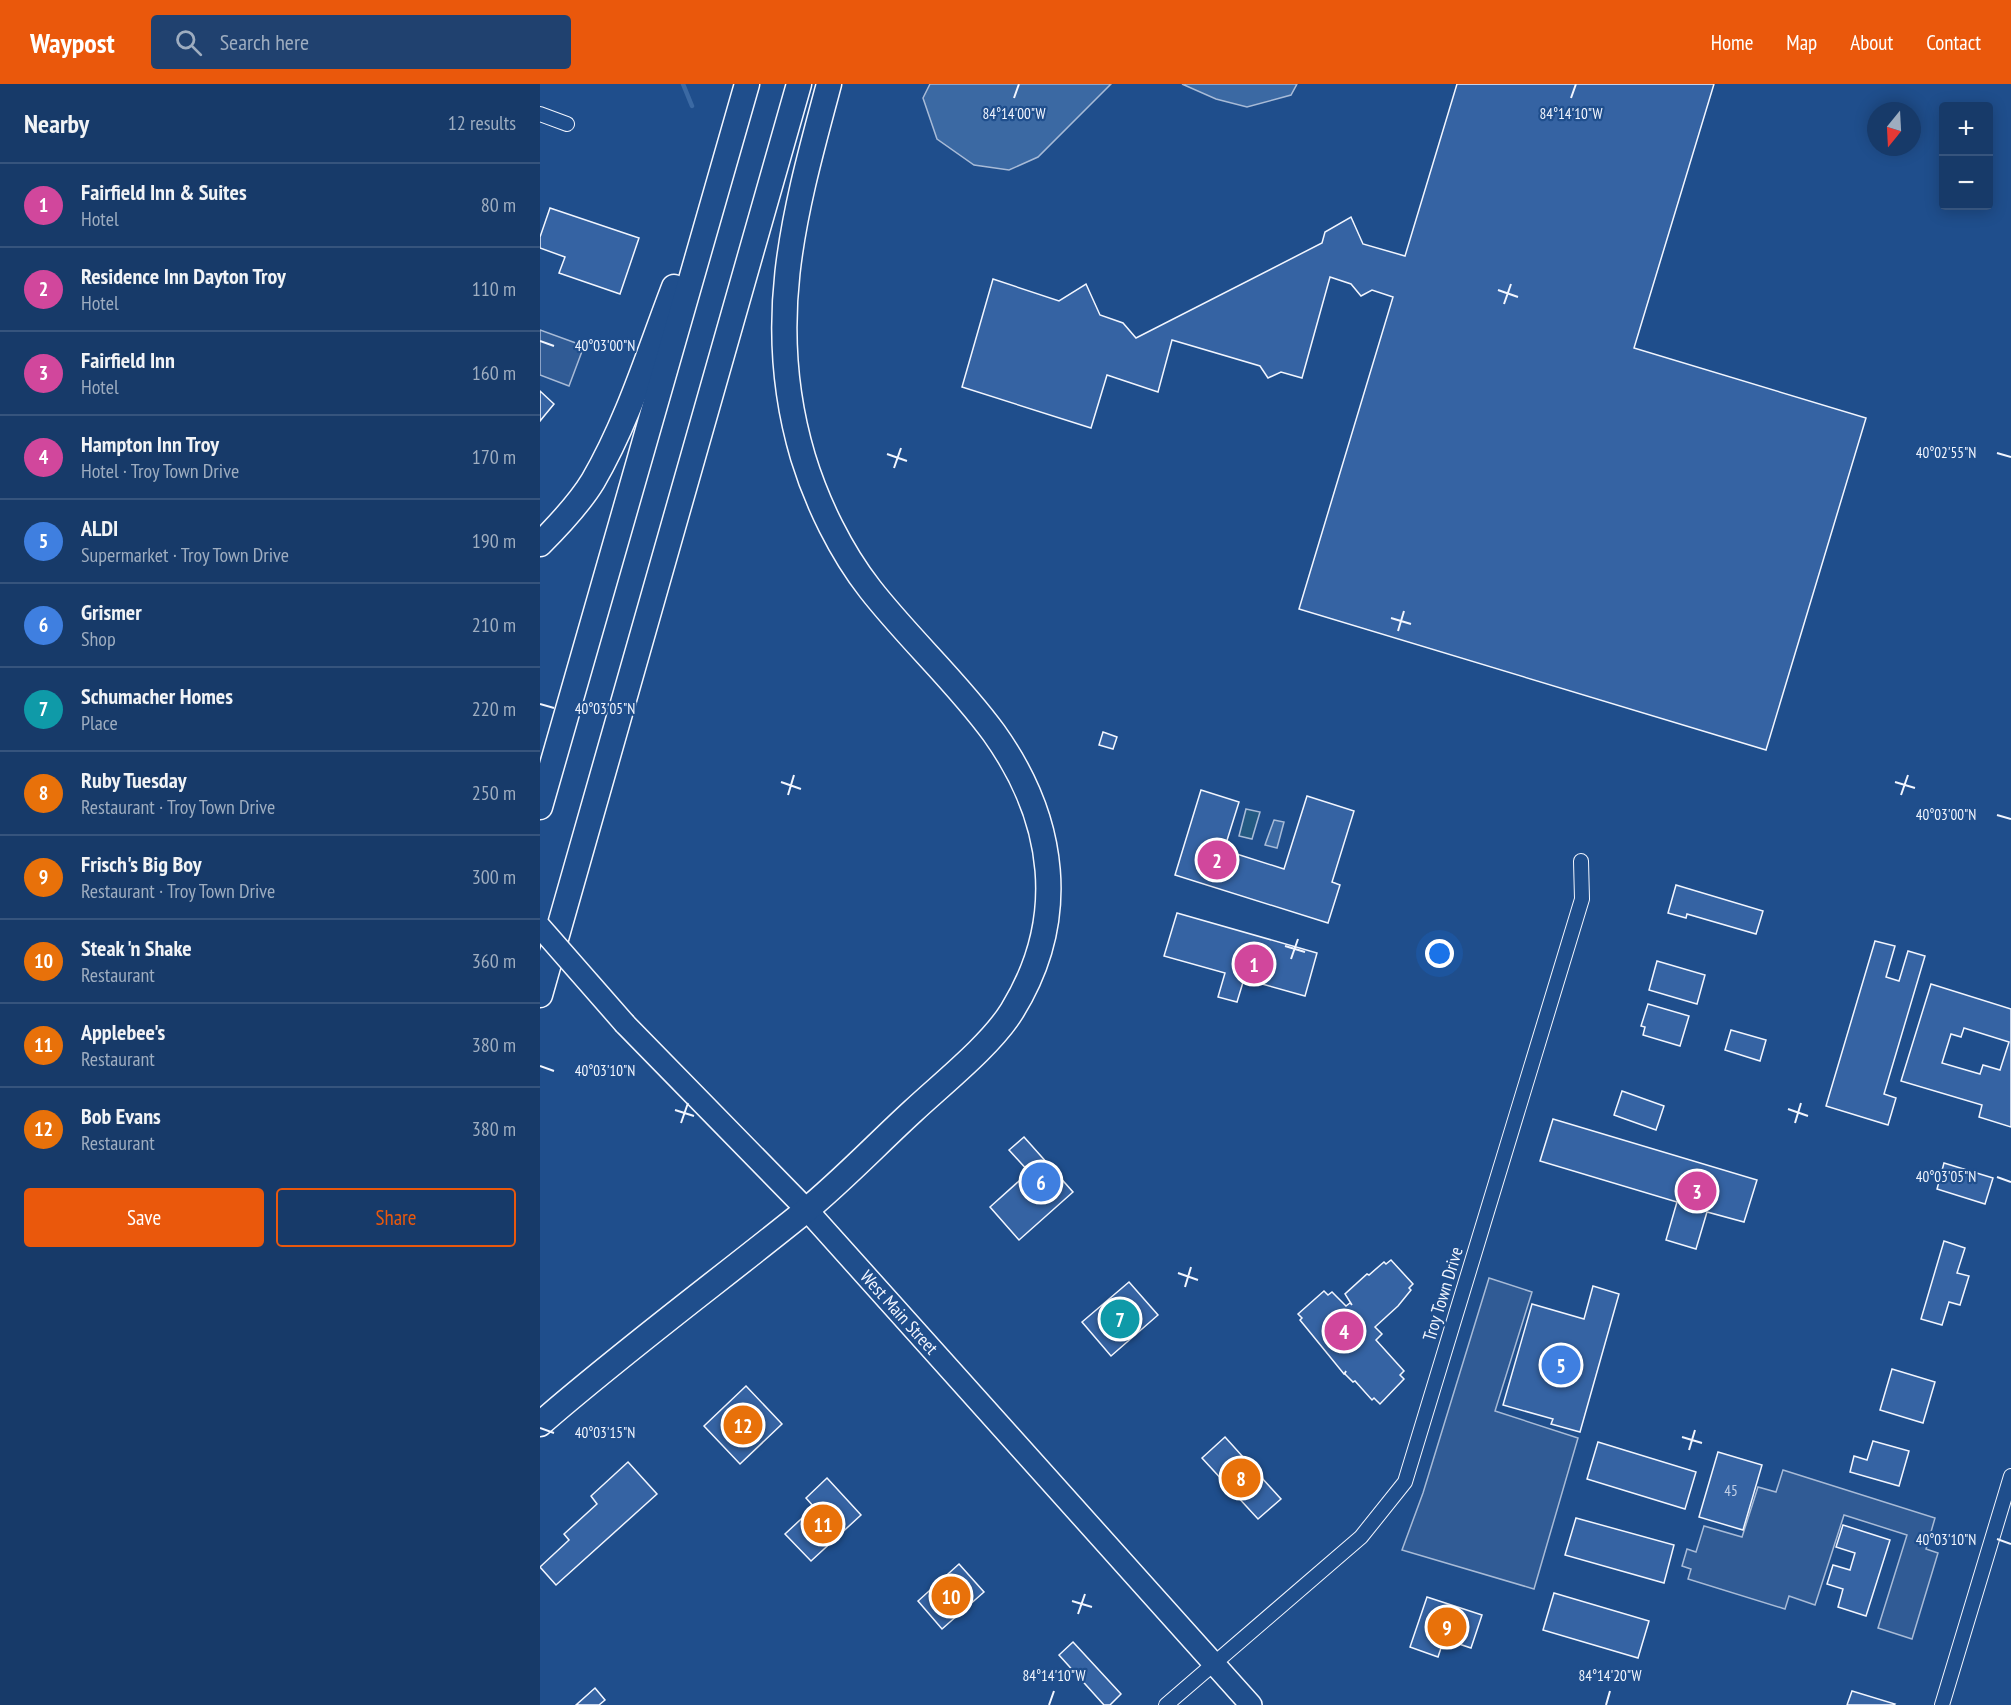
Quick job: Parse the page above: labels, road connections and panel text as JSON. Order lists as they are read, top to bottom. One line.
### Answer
{"streets":{"main road":["West Main Street"],"street":["Troy Town Drive"]},"crossings":[["Troy Town Drive","West Main Street"]],"house_numbers":["45"],"north":"bottom","page":{"header":"Waypost","search":"Search here","nav":["Home","Map","About","Contact"],"heading":["Nearby","12 results"],"map_buttons":["+","−"],"list":[{"mark":"1","name":"Fairfield Inn & Suites","note":"Hotel","value":"80 m"},{"mark":"2","name":"Residence Inn Dayton Troy","note":"Hotel","value":"110 m"},{"mark":"3","name":"Fairfield Inn","note":"Hotel","value":"160 m"},{"mark":"4","name":"Hampton Inn Troy","note":"Hotel · Troy Town Drive","value":"170 m"},{"mark":"5","name":"ALDI","note":"Supermarket · Troy Town Drive","value":"190 m"},{"mark":"6","name":"Grismer","note":"Shop","value":"210 m"},{"mark":"7","name":"Schumacher Homes","note":"Place","value":"220 m"},{"mark":"8","name":"Ruby Tuesday","note":"Restaurant · Troy Town Drive","value":"250 m"},{"mark":"9","name":"Frisch's Big Boy","note":"Restaurant · Troy Town Drive","value":"300 m"},{"mark":"10","name":"Steak 'n Shake","note":"Restaurant","value":"360 m"},{"mark":"11","name":"Applebee's","note":"Restaurant","value":"380 m"},{"mark":"12","name":"Bob Evans","note":"Restaurant","value":"380 m"}],"pins":["2","1","6","3","7","4","5","12","8","11","10","9"],"buttons":["Save","Share"]},"coordinates":["84°14'00\"W","84°14'10\"W","40°03'00\"N","40°02'55\"N","40°03'05\"N","40°03'10\"N","40°03'15\"N","84°14'20\"W"]}
